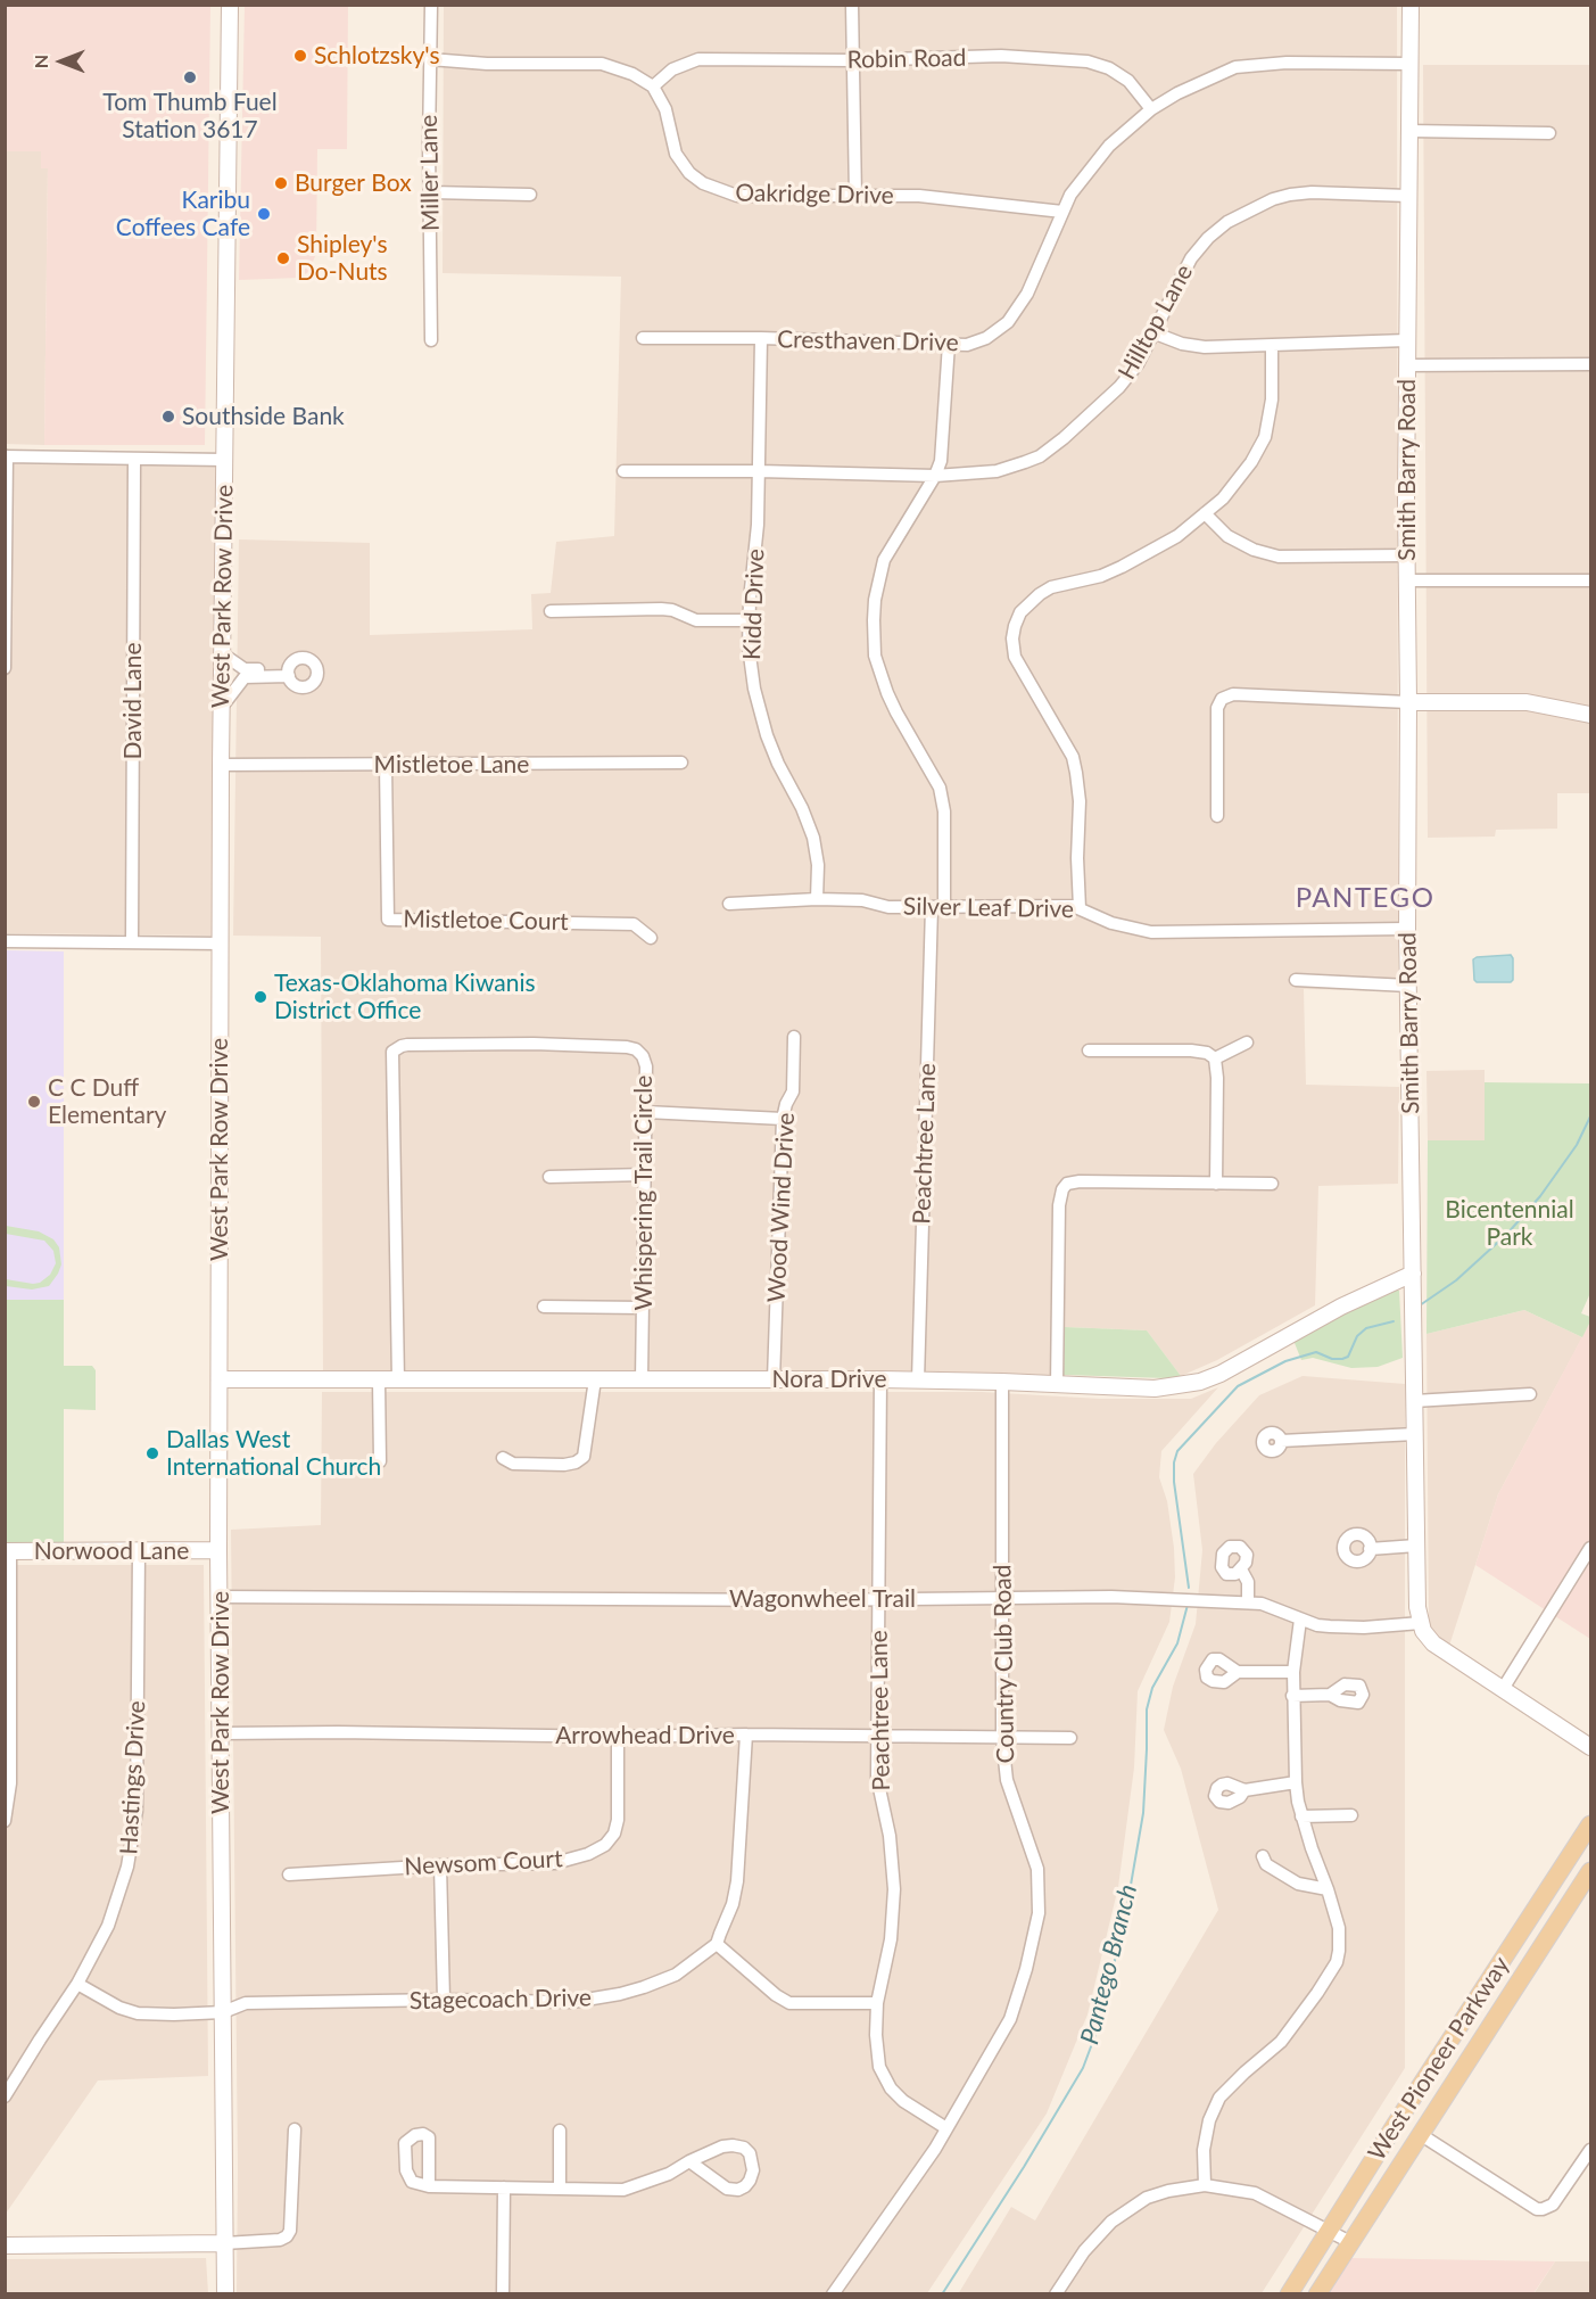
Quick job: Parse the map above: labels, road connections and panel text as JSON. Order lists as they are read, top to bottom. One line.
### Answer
{"streets":{"main road":["West Pioneer Parkway"],"street":["Robin Road","Miller Lane","Oakridge Drive","Hilltop Lane","Cresthaven Drive","Smith Barry Road","West Park Row Drive","Kidd Drive","David Lane","Mistletoe Lane","Silver Leaf Drive","Mistletoe Court","Peachtree Lane","Whispering Trail Circle","Wood Wind Drive","Nora Drive","Norwood Lane","Wagonwheel Trail","Country Club Road","Arrowhead Drive","Hastings Drive","Newsom Court","Stagecoach Drive"]},"crossings":[["Robin Road","Oakridge Drive"],["Robin Road","Cresthaven Drive"],["Oakridge Drive","Cresthaven Drive"],["Hilltop Lane","Smith Barry Road"],["Hilltop Lane","Kidd Drive"],["Hilltop Lane","Peachtree Lane"],["Cresthaven Drive","Smith Barry Road"],["Cresthaven Drive","Kidd Drive"],["Cresthaven Drive","Peachtree Lane"],["Smith Barry Road","Silver Leaf Drive"],["Smith Barry Road","Nora Drive"],["Smith Barry Road","Wagonwheel Trail"],["West Park Row Drive","Mistletoe Lane"],["West Park Row Drive","Nora Drive"],["West Park Row Drive","Norwood Lane"],["West Park Row Drive","Wagonwheel Trail"],["West Park Row Drive","Arrowhead Drive"],["West Park Row Drive","Stagecoach Drive"],["Kidd Drive","Silver Leaf Drive"],["Mistletoe Lane","Mistletoe Court"],["Silver Leaf Drive","Peachtree Lane"],["Peachtree Lane","Nora Drive"],["Peachtree Lane","Wagonwheel Trail"],["Peachtree Lane","Country Club Road"],["Peachtree Lane","Arrowhead Drive"],["Whispering Trail Circle","Nora Drive"],["Wood Wind Drive","Nora Drive"],["Nora Drive","Country Club Road"],["Norwood Lane","Hastings Drive"],["Wagonwheel Trail","Country Club Road"],["Country Club Road","Arrowhead Drive"],["Arrowhead Drive","Newsom Court"],["Hastings Drive","Stagecoach Drive"]],"districts":["PANTEGO"],"water":["Pantego Branch"],"parks":["Bicentennial Park"],"places":["Schlotzsky's","Tom Thumb Fuel Station 3617","Burger Box","Karibu Coffees Cafe","Shipley's Do-Nuts","Southside Bank","Texas-Oklahoma Kiwanis District Office","C C Duff Elementary","Dallas West International Church"],"north":"left"}
